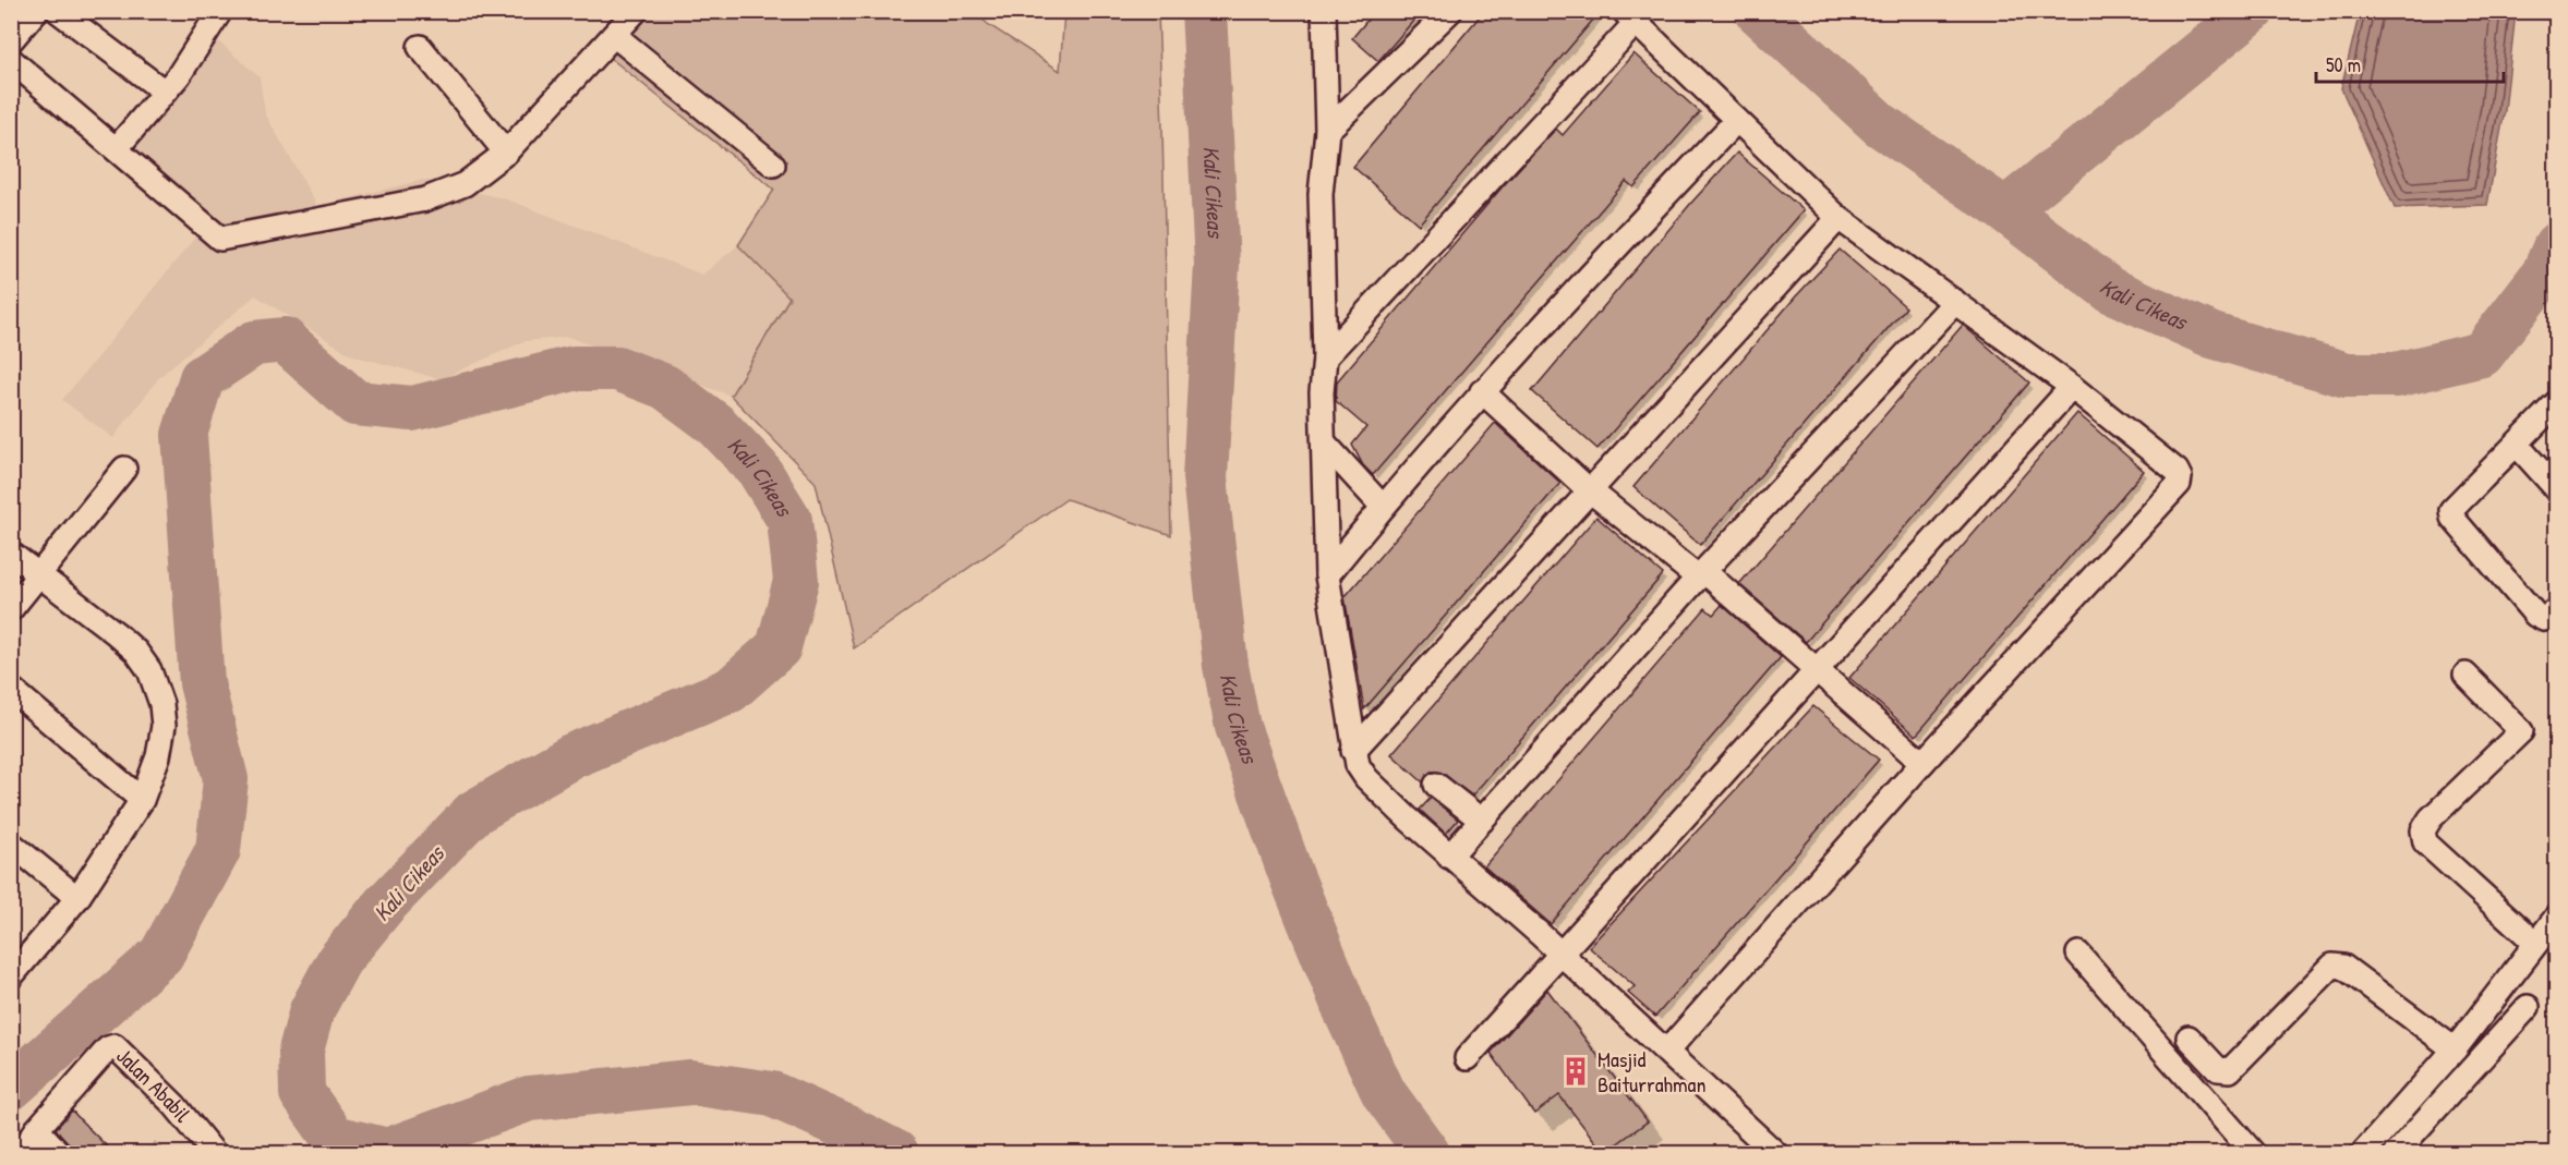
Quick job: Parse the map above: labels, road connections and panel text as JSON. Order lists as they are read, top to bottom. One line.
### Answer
{"streets":{"street":["Jalan Ababil"]},"water":["Kali Cikeas"],"places":{"building":["Masjid Baiturrahman"]},"scale_bar":"50 m"}
